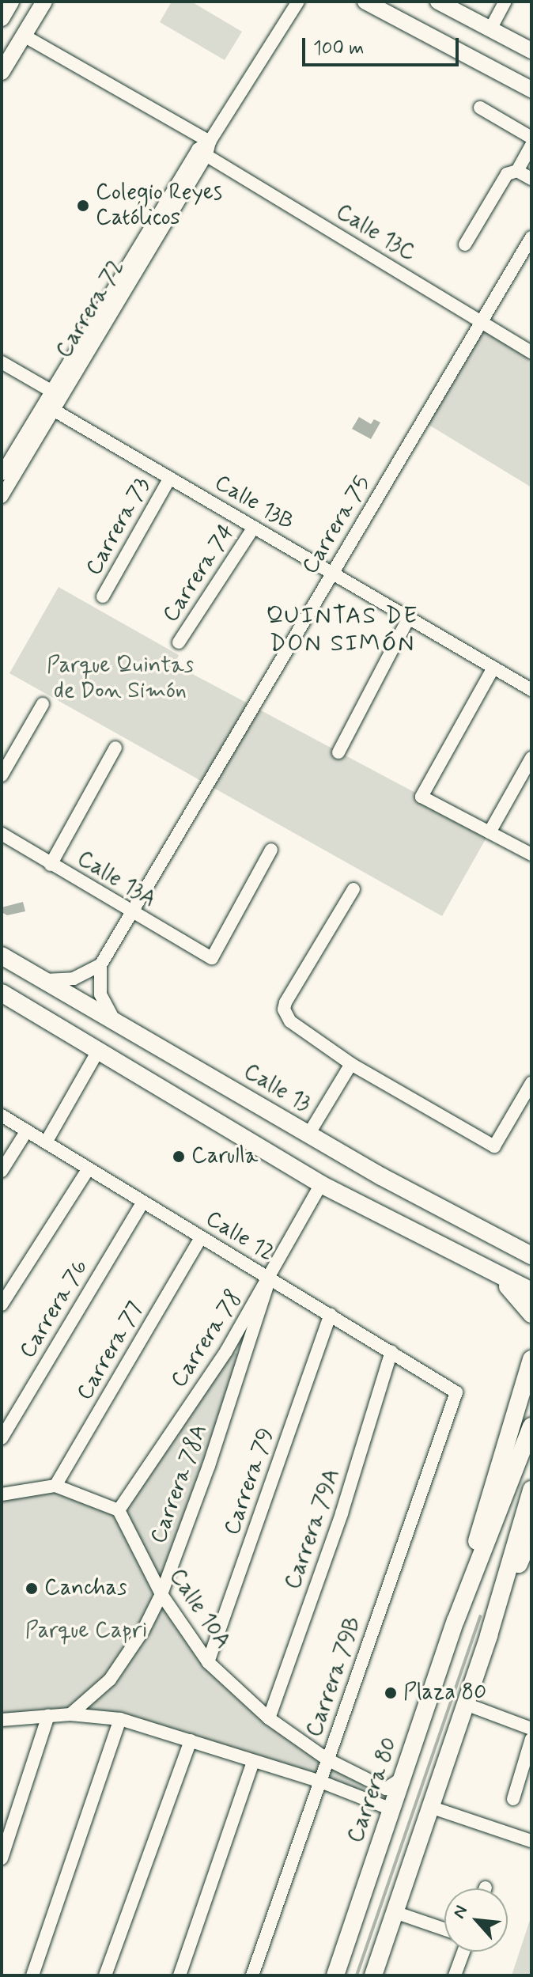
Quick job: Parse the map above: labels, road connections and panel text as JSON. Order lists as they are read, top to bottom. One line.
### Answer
{"streets":{"main road":["Calle 13","Carrera 80"],"street":["Calle 13C","Carrera 72","Calle 13B","Carrera 75","Carrera 73","Carrera 74","Calle 13A","Calle 12","Carrera 76","Carrera 78","Carrera 77","Carrera 79","Carrera 78A","Carrera 79A","Calle 10A","Carrera 79B"]},"crossings":[["Calle 13C","Carrera 72"],["Calle 13C","Carrera 75"],["Carrera 72","Calle 13B"],["Calle 13B","Carrera 75"],["Calle 13B","Carrera 73"],["Calle 13B","Carrera 74"],["Carrera 75","Calle 13A"],["Calle 12","Carrera 76"],["Calle 12","Carrera 78"],["Calle 12","Carrera 77"],["Calle 12","Carrera 79"],["Calle 12","Carrera 78A"],["Calle 12","Carrera 79A"],["Calle 12","Carrera 79B"],["Carrera 78","Carrera 78A"],["Carrera 78","Calle 10A"],["Carrera 79","Calle 10A"],["Carrera 78A","Calle 10A"],["Carrera 79A","Calle 10A"],["Calle 10A","Carrera 79B"],["Calle 10A","Carrera 80"]],"districts":["QUINTAS DE DON SIMÓN"],"parks":["Parque Quintas de Don Simón","Parque Capri"],"places":["Colegio Reyes Católicos","Carulla","Canchas","Plaza 80"],"scale_bar":"100 m","north":"top left"}
